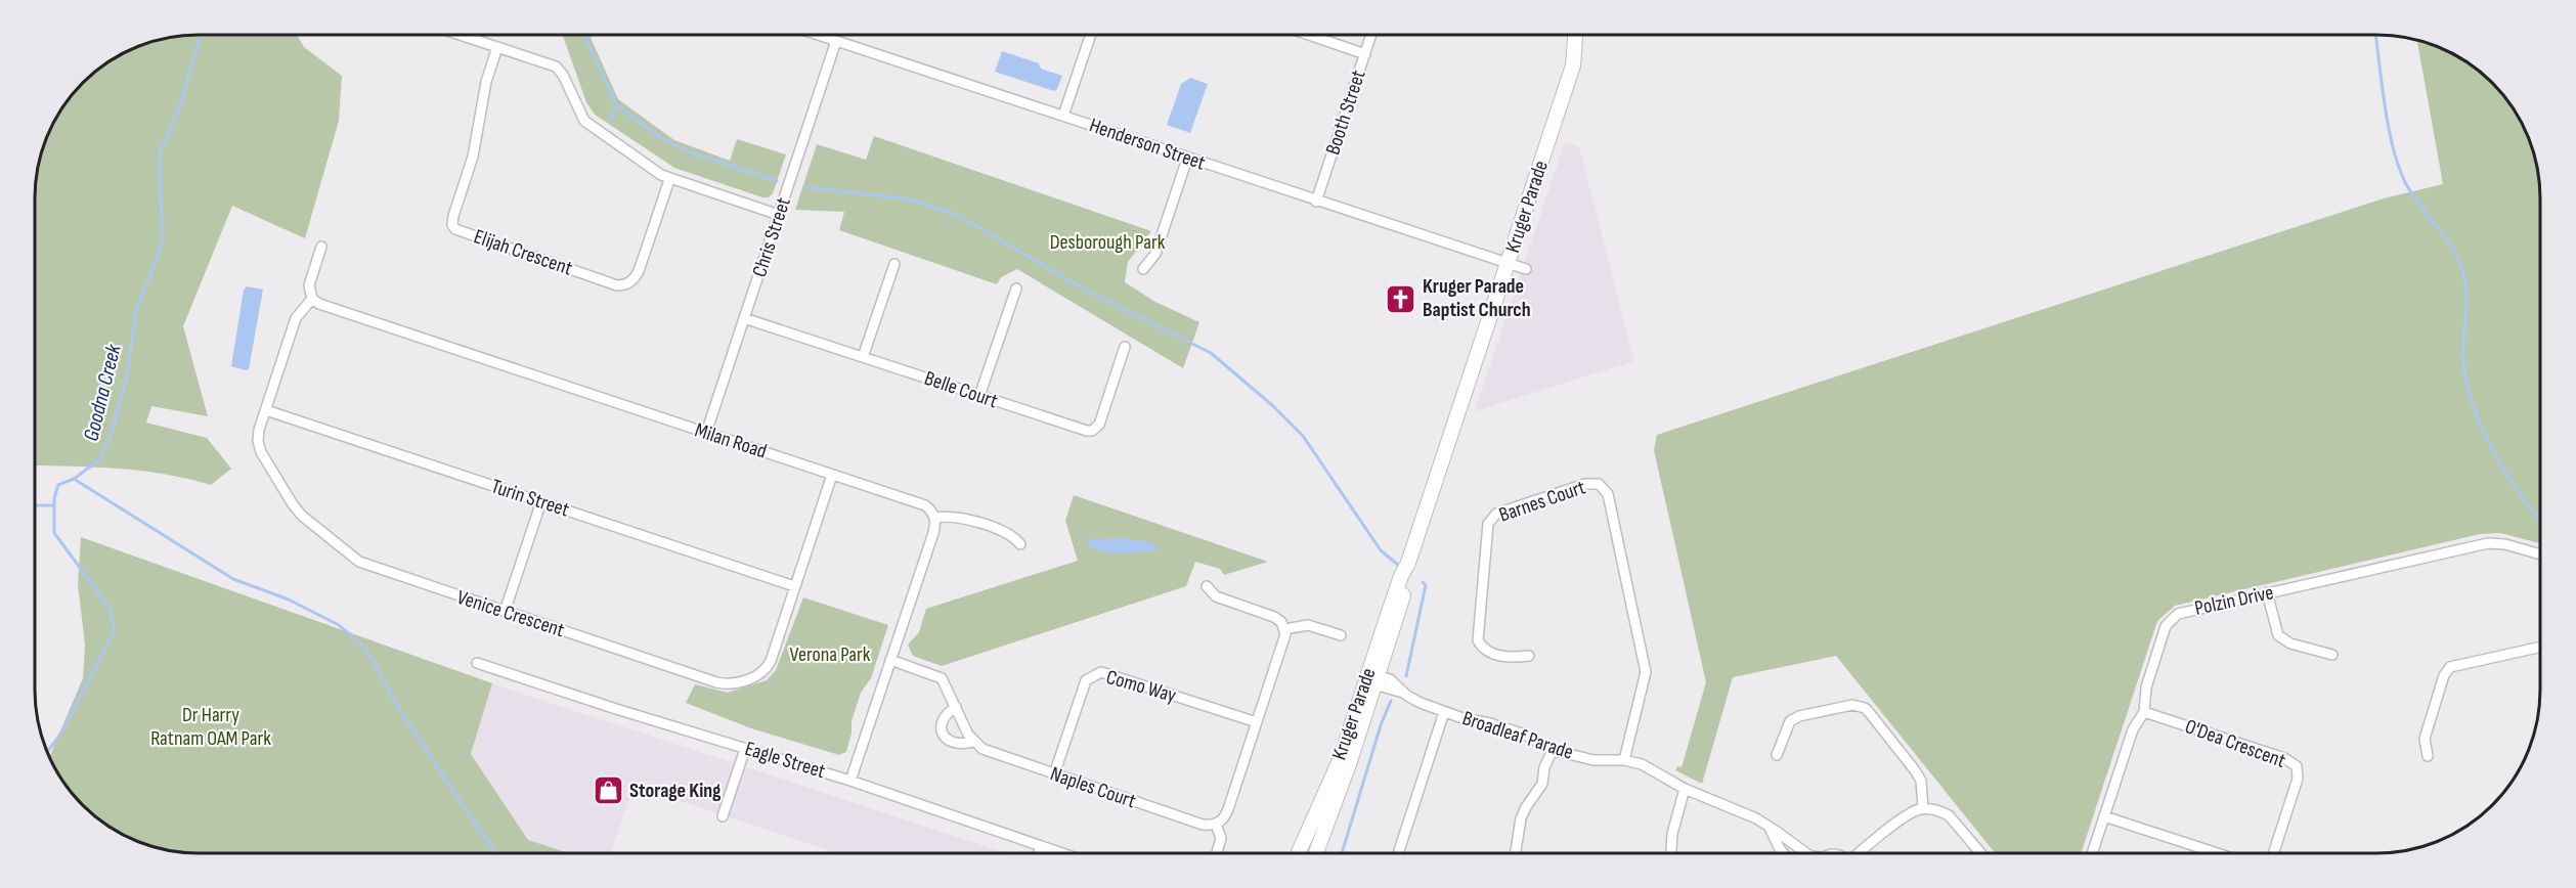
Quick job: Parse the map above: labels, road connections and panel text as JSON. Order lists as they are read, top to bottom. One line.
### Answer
{"streets":{"street":["Booth Street","Henderson Street","Kruger Parade","Chris Street","Elijah Crescent","Belle Court","Milan Road","Turin Street","Barnes Court","Polzin Drive","Venice Crescent","Como Way","Broadleaf Parade","O'Dea Crescent","Eagle Street","Naples Court"]},"crossings":[["Booth Street","Henderson Street"],["Henderson Street","Kruger Parade"],["Henderson Street","Chris Street"],["Kruger Parade","Broadleaf Parade"],["Chris Street","Belle Court"],["Chris Street","Milan Road"],["Milan Road","Venice Crescent"],["Turin Street","Venice Crescent"],["Barnes Court","Broadleaf Parade"],["Polzin Drive","O'Dea Crescent"],["Como Way","Naples Court"]],"water":["Goodna Creek"],"parks":["Desborough Park","Verona Park","Dr Harry Ratnam OAM Park"],"places":{"church":["Kruger Parade Baptist Church"],"shop":["Storage King"]}}
